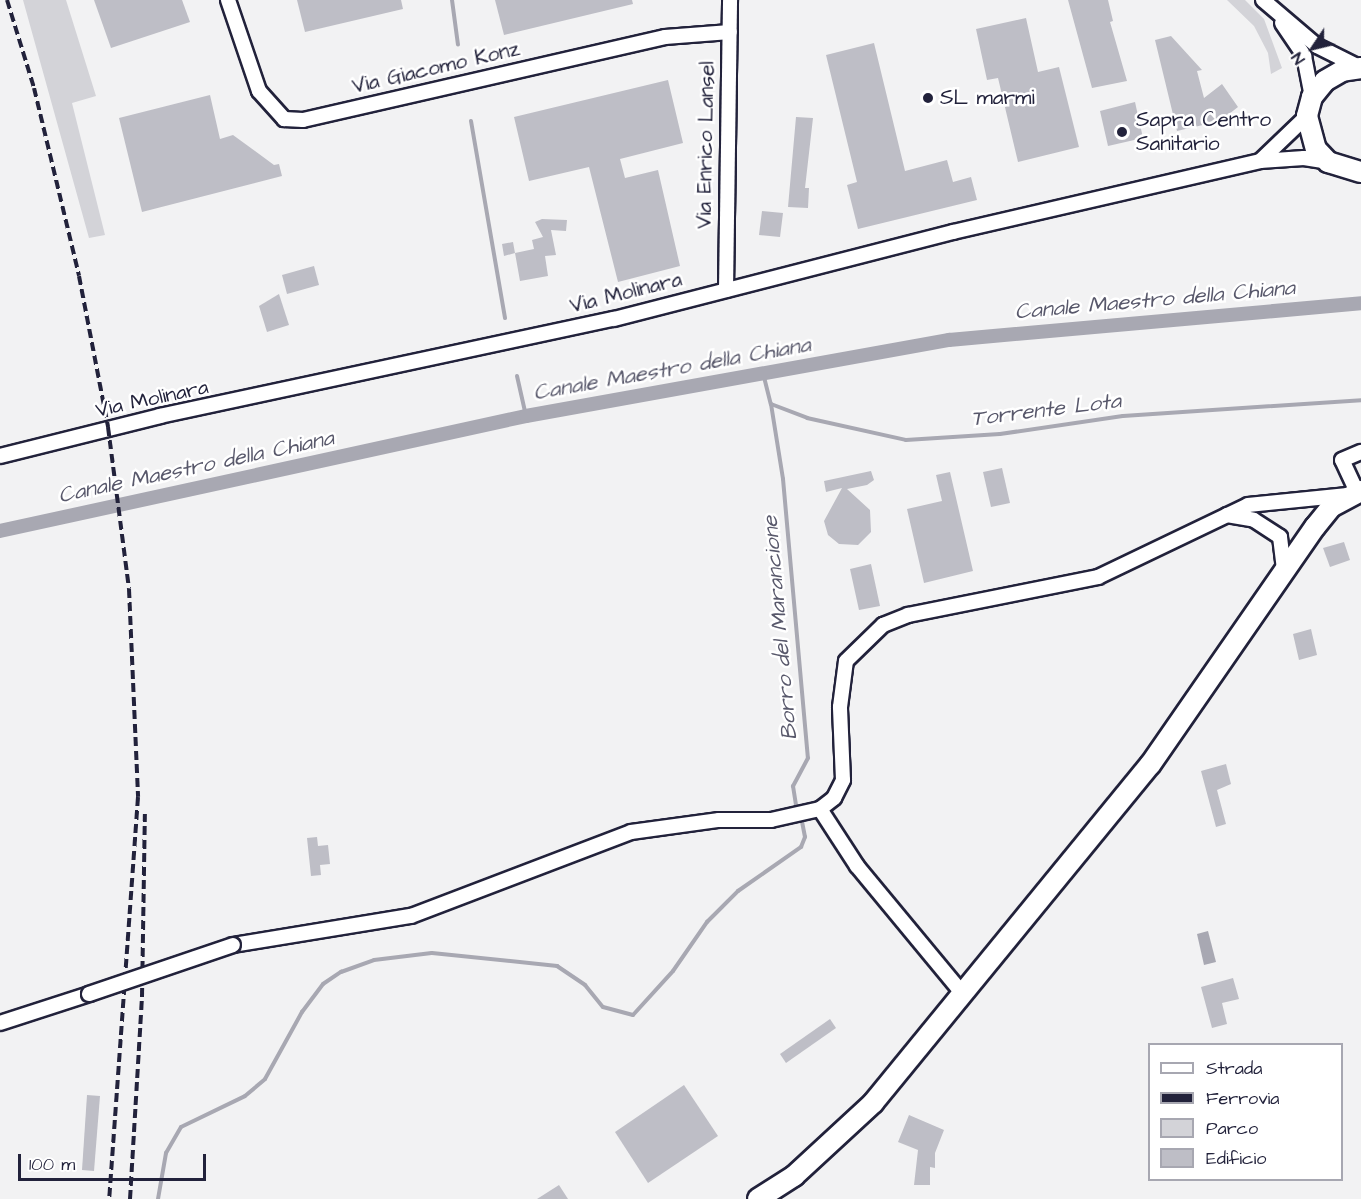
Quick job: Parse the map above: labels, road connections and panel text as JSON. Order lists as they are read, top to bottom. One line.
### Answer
{"streets":{"street":["Via Giacomo Konz","Via Enrico Lansel","Via Molinara"]},"crossings":[["Via Giacomo Konz","Via Enrico Lansel"],["Via Enrico Lansel","Via Molinara"]],"water":["Canale Maestro della Chiana","Torrente Lota","Borro del Marancione"],"places":["SL marmi","Sapra Centro Sanitario"],"legend":["Strada","Ferrovia","Parco","Edificio"],"scale_bar":"100 m","north":"bottom left"}
